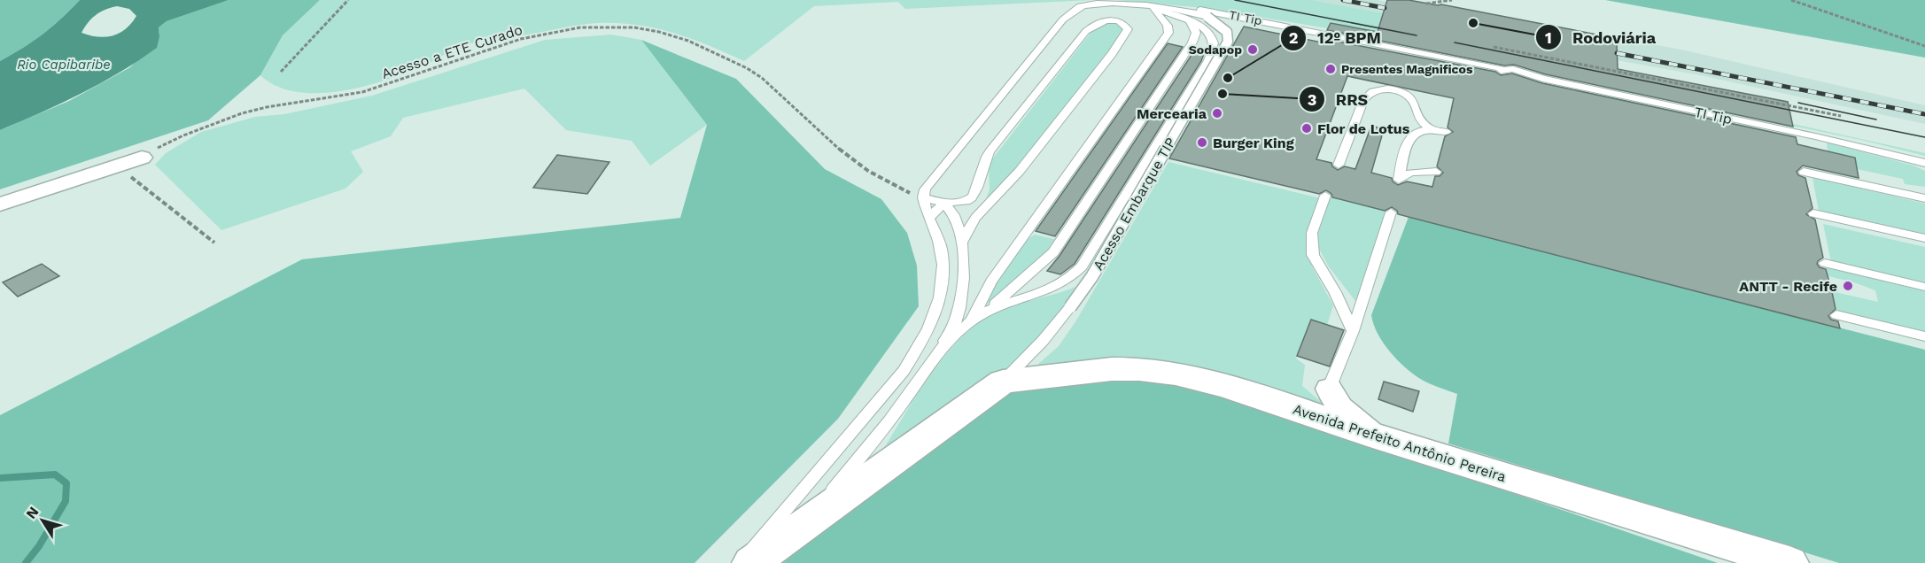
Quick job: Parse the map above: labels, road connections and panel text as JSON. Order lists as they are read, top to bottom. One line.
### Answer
{"streets":{"street":["Avenida Prefeito Antônio Pereira"],"lane":["TI Tip","Acesso Embarque TIP"],"path":["Acesso a ETE Curado"]},"crossings":[["TI Tip","Acesso Embarque TIP"],["Acesso Embarque TIP","Avenida Prefeito Antônio Pereira"]],"water":["Rio Capibaribe"],"places":["Rodoviária","Sodapop","Presentes Magnificos","12º BPM","RRS","Mercearia","Flor de Lotus","Burger King","ANTT - Recife"],"north":"top left"}
